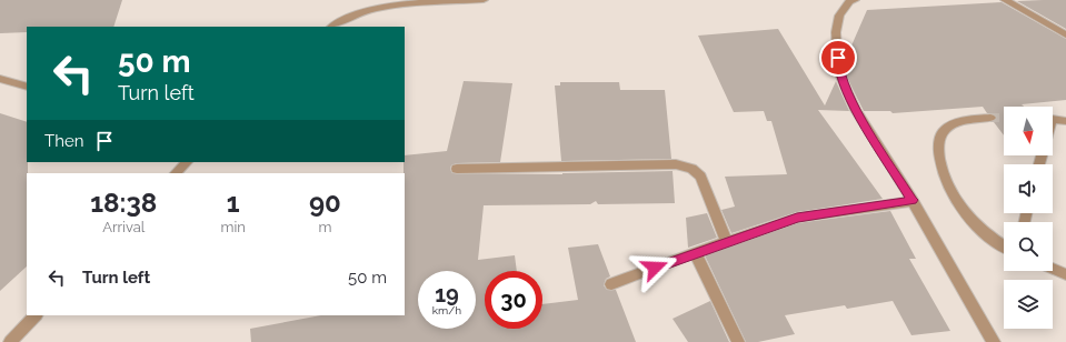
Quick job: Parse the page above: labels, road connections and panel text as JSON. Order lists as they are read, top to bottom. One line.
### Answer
{"north":"bottom","page":{"turn":["50 m","Turn left"],"then":"Then","eta":["18:38","Arrival","1","min","90","m"],"list":[{"name":"Turn left","value":"50 m"}],"speed":"19 km/h","limit":"30"}}
